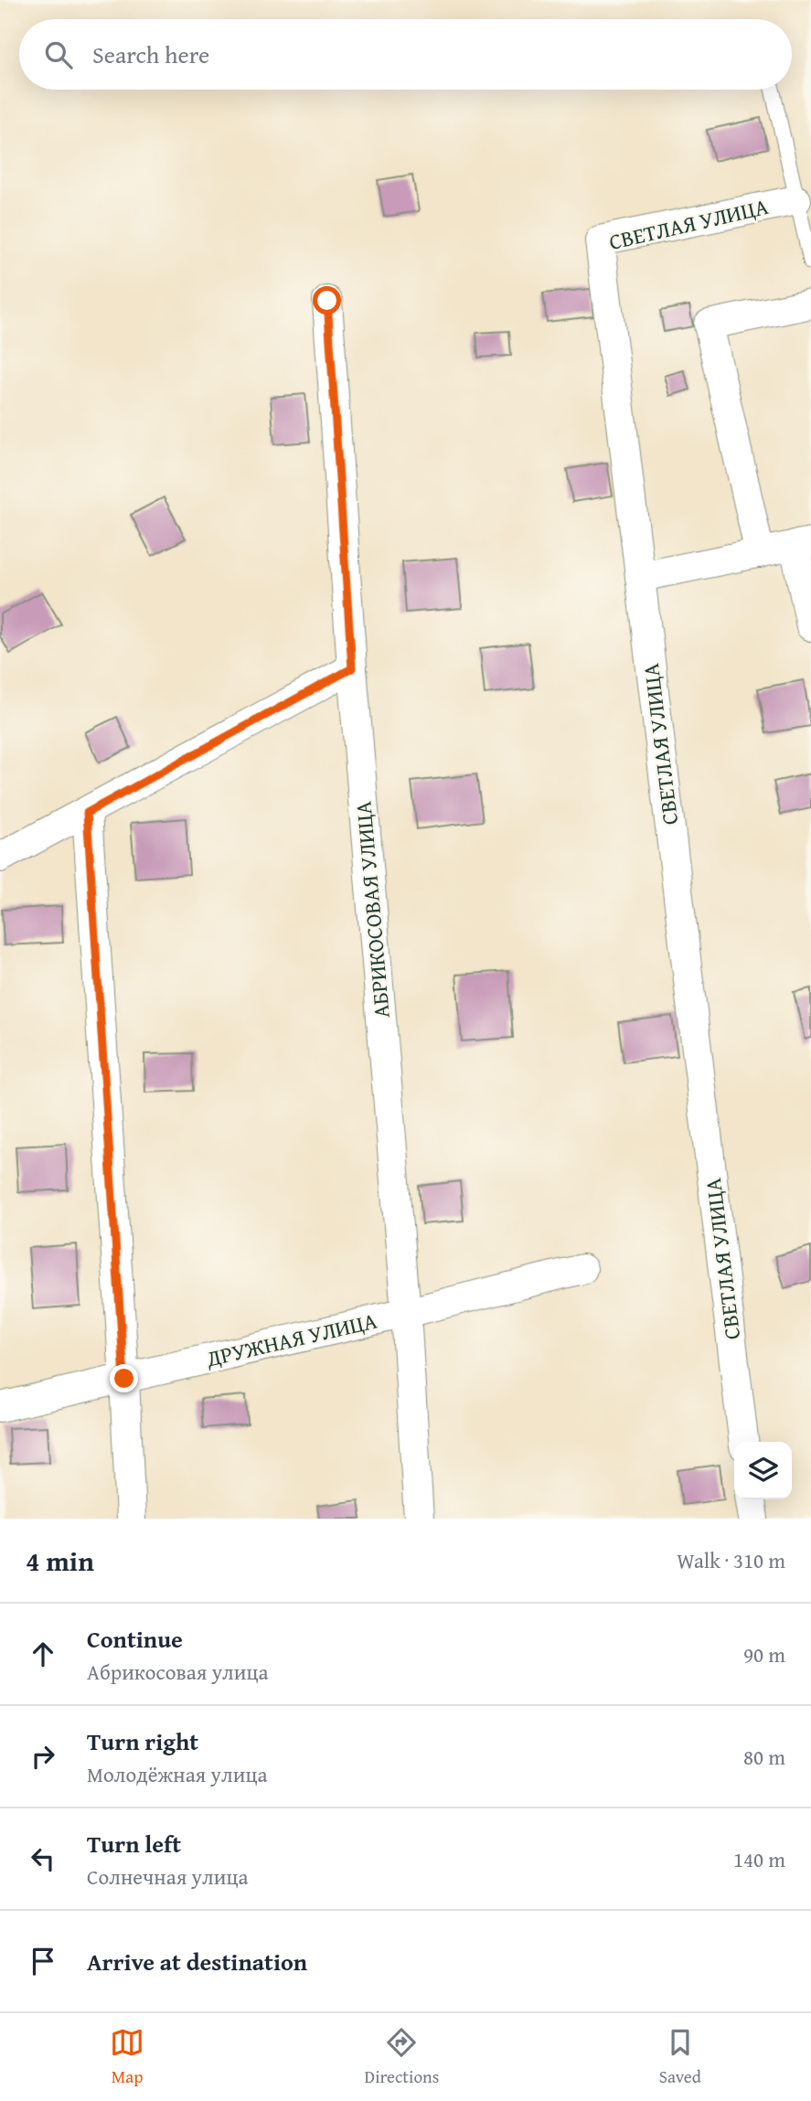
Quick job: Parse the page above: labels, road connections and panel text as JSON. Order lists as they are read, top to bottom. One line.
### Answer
{"streets":{"street":["СВЕТЛАЯ УЛИЦА","АБРИКОСОВАЯ УЛИЦА","ДРУЖНАЯ УЛИЦА"]},"crossings":[["АБРИКОСОВАЯ УЛИЦА","ДРУЖНАЯ УЛИЦА"]],"page":{"search":"Search here","heading":["4 min","Walk · 310 m"],"list":[["Continue","Абрикосовая улица","90 m"],["Turn right","Молодёжная улица","80 m"],["Turn left","Солнечная улица","140 m"],"Arrive at destination"],"nav":["Map","Directions","Saved"]}}
